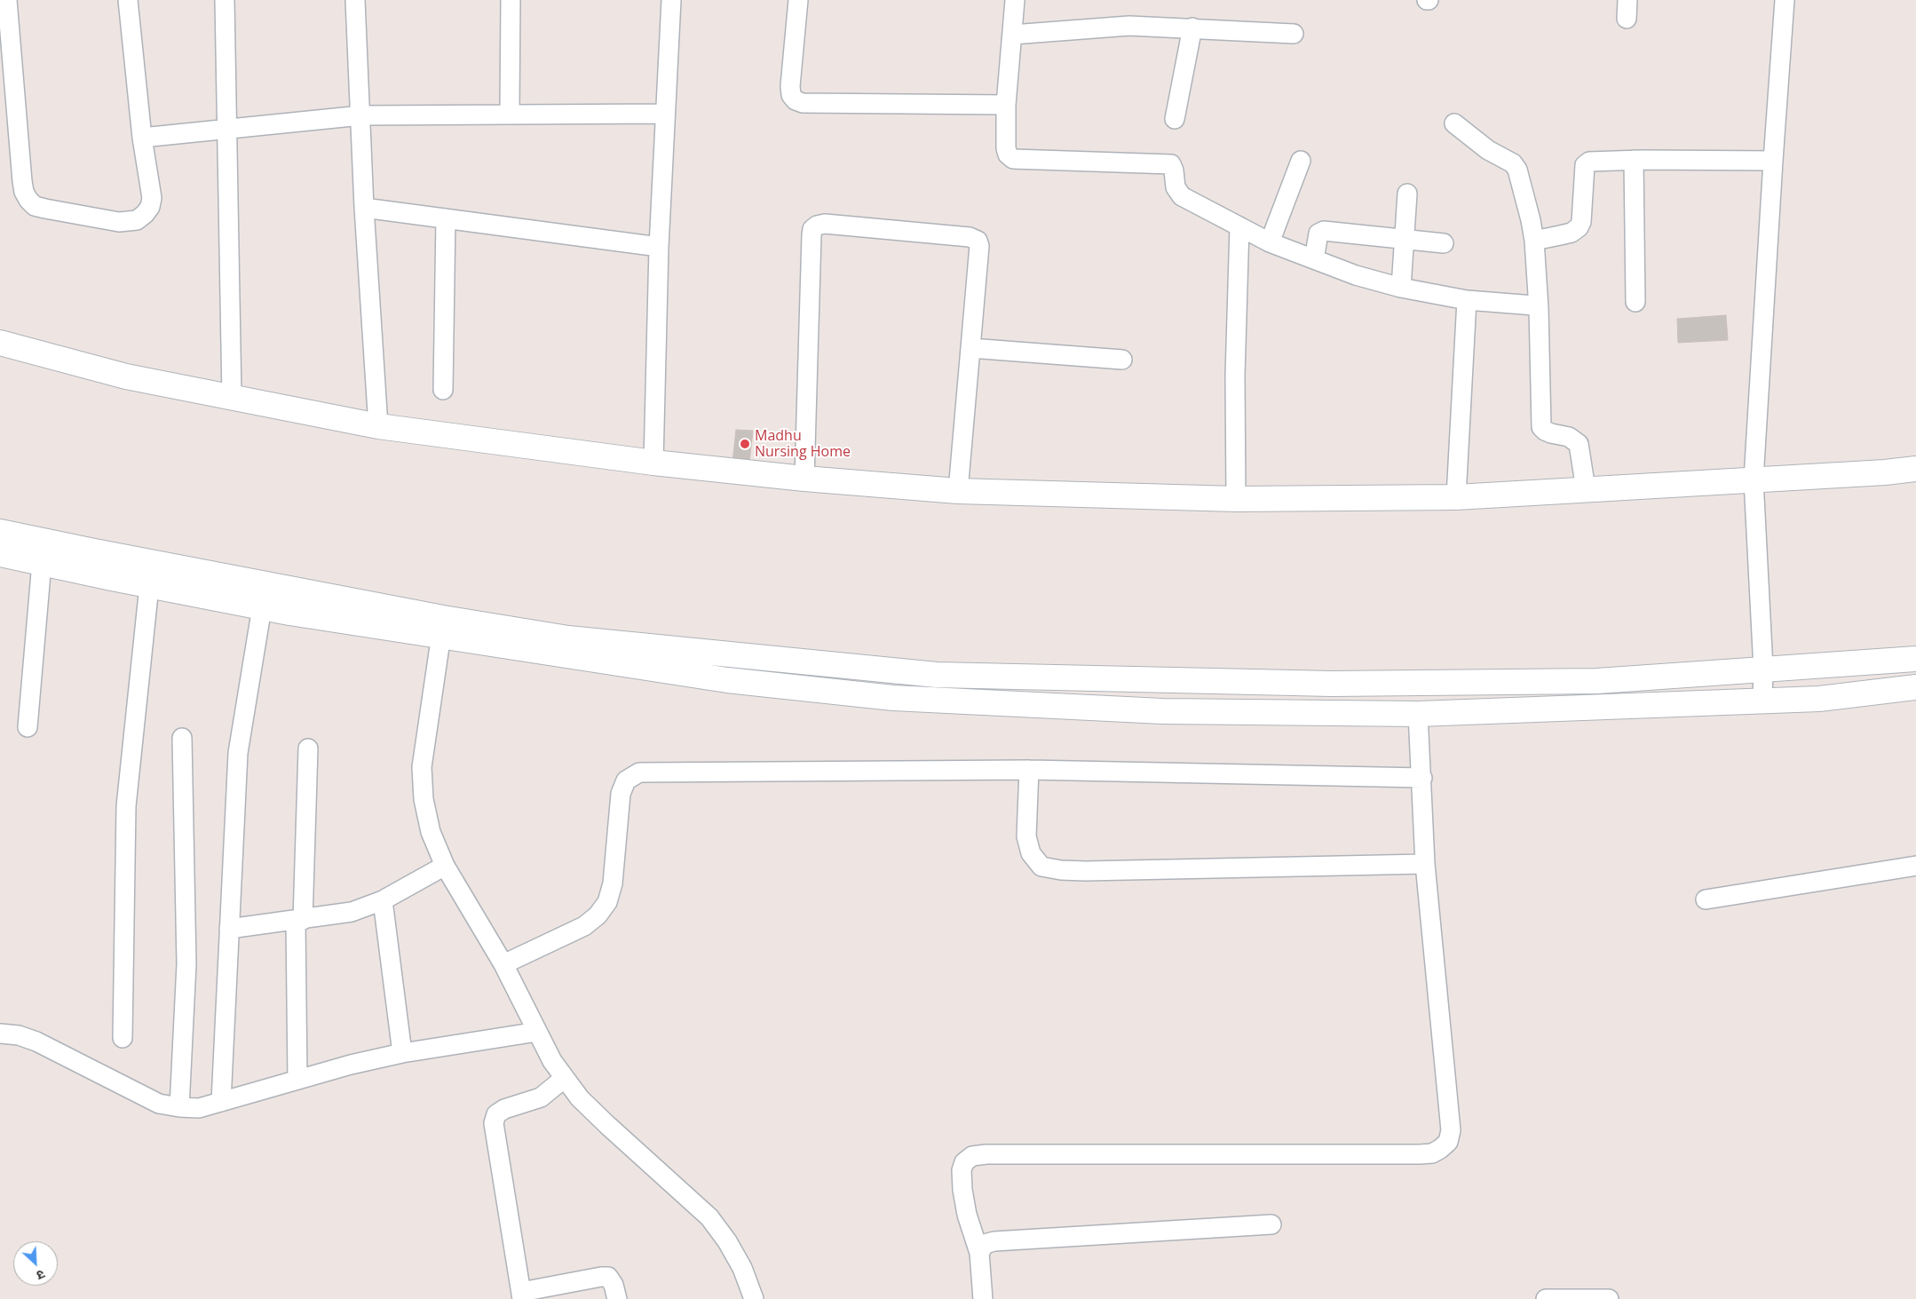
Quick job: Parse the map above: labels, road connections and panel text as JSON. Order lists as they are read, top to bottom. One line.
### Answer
{"places":["Madhu Nursing Home"],"north":"bottom right"}
